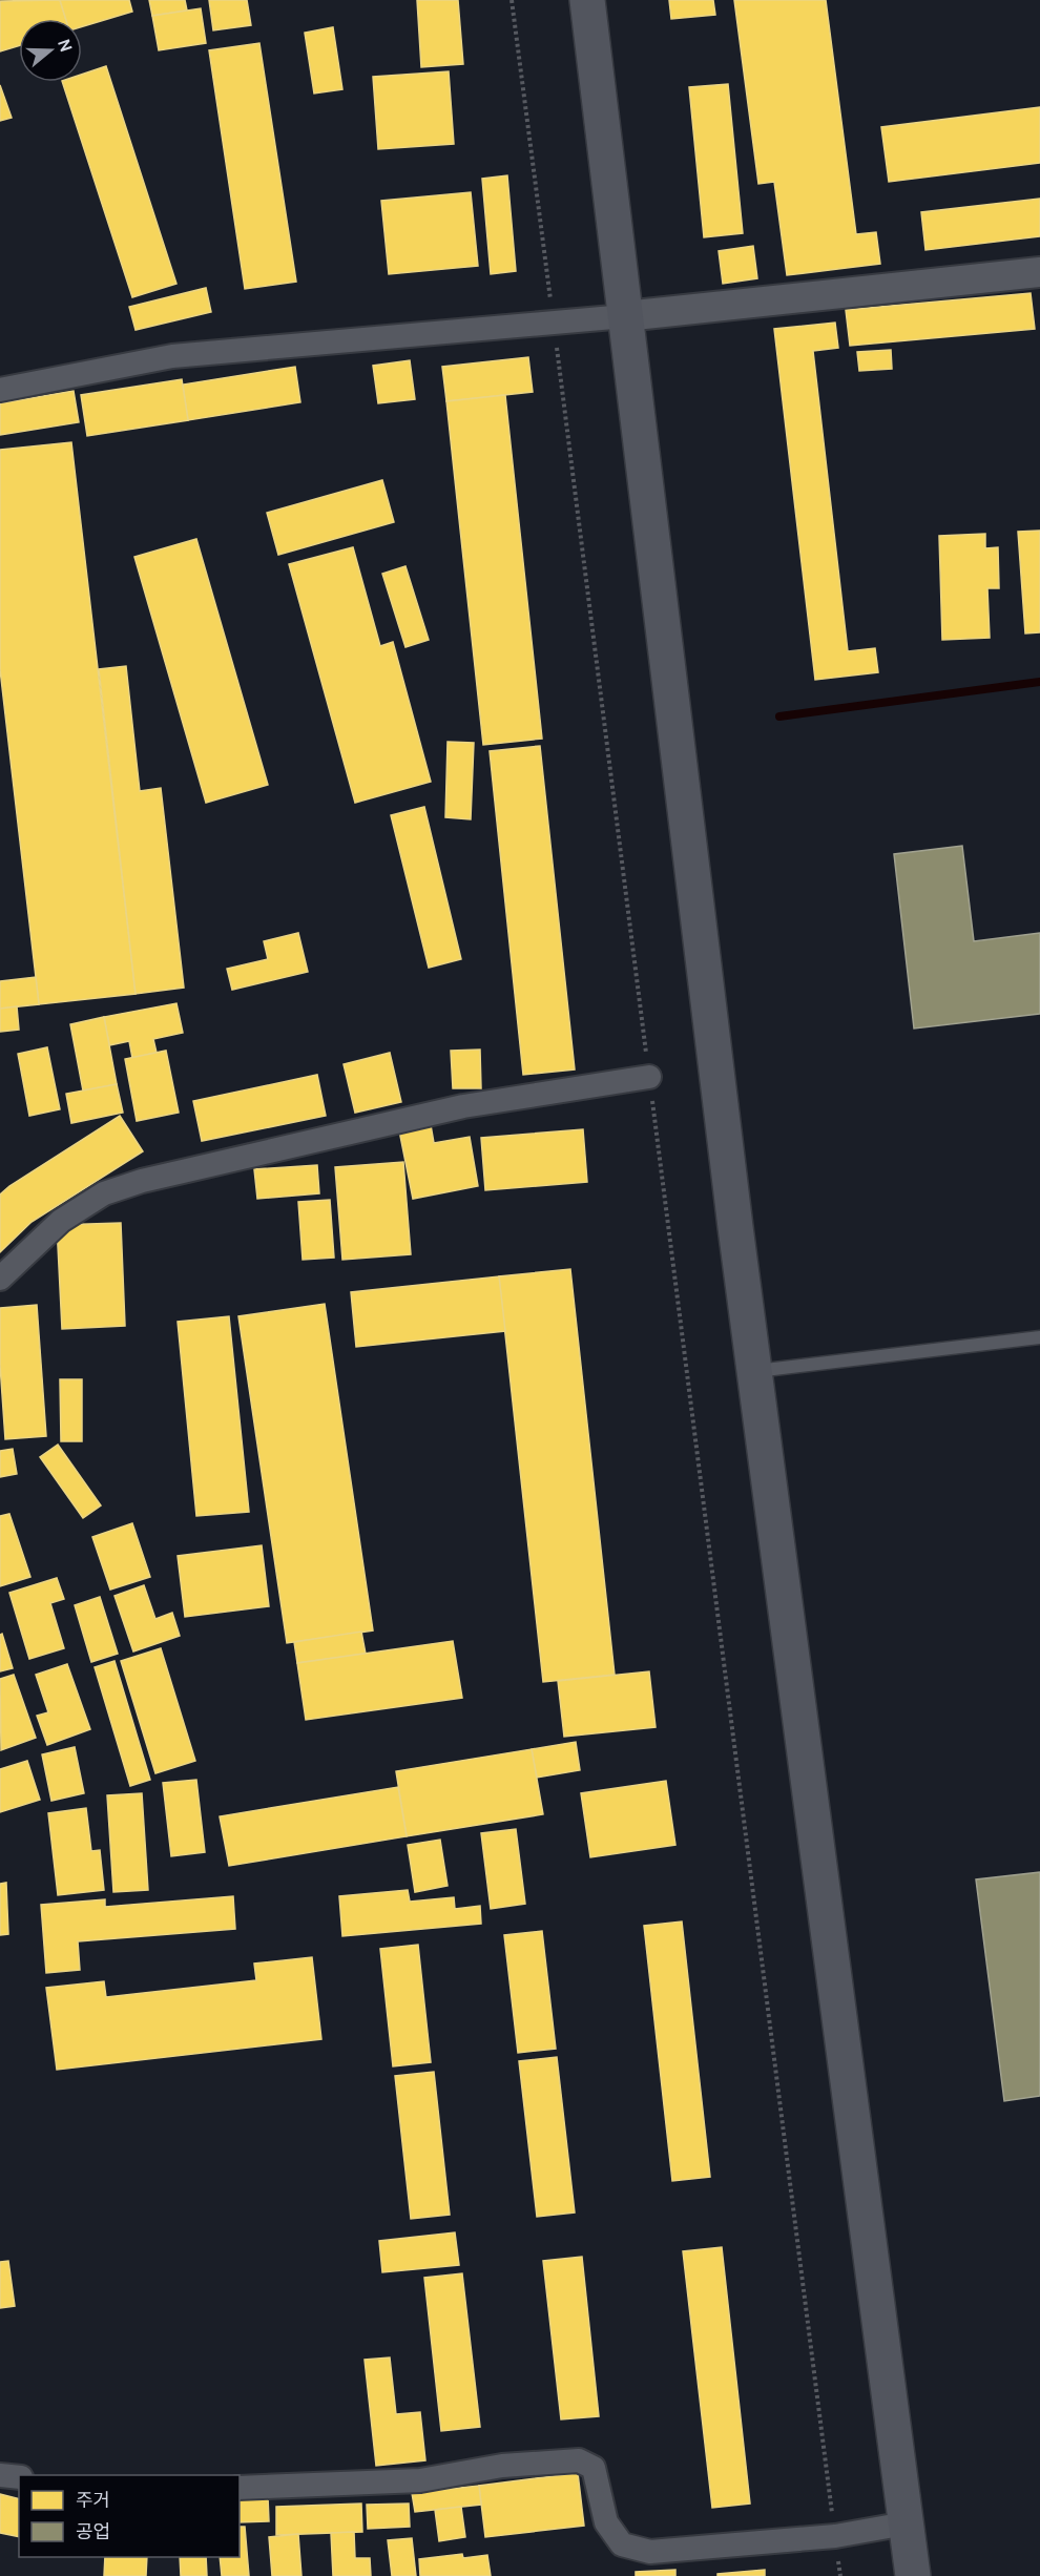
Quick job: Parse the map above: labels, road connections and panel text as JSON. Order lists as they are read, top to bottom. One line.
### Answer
{"legend":["주거","공업"],"north":"right"}
